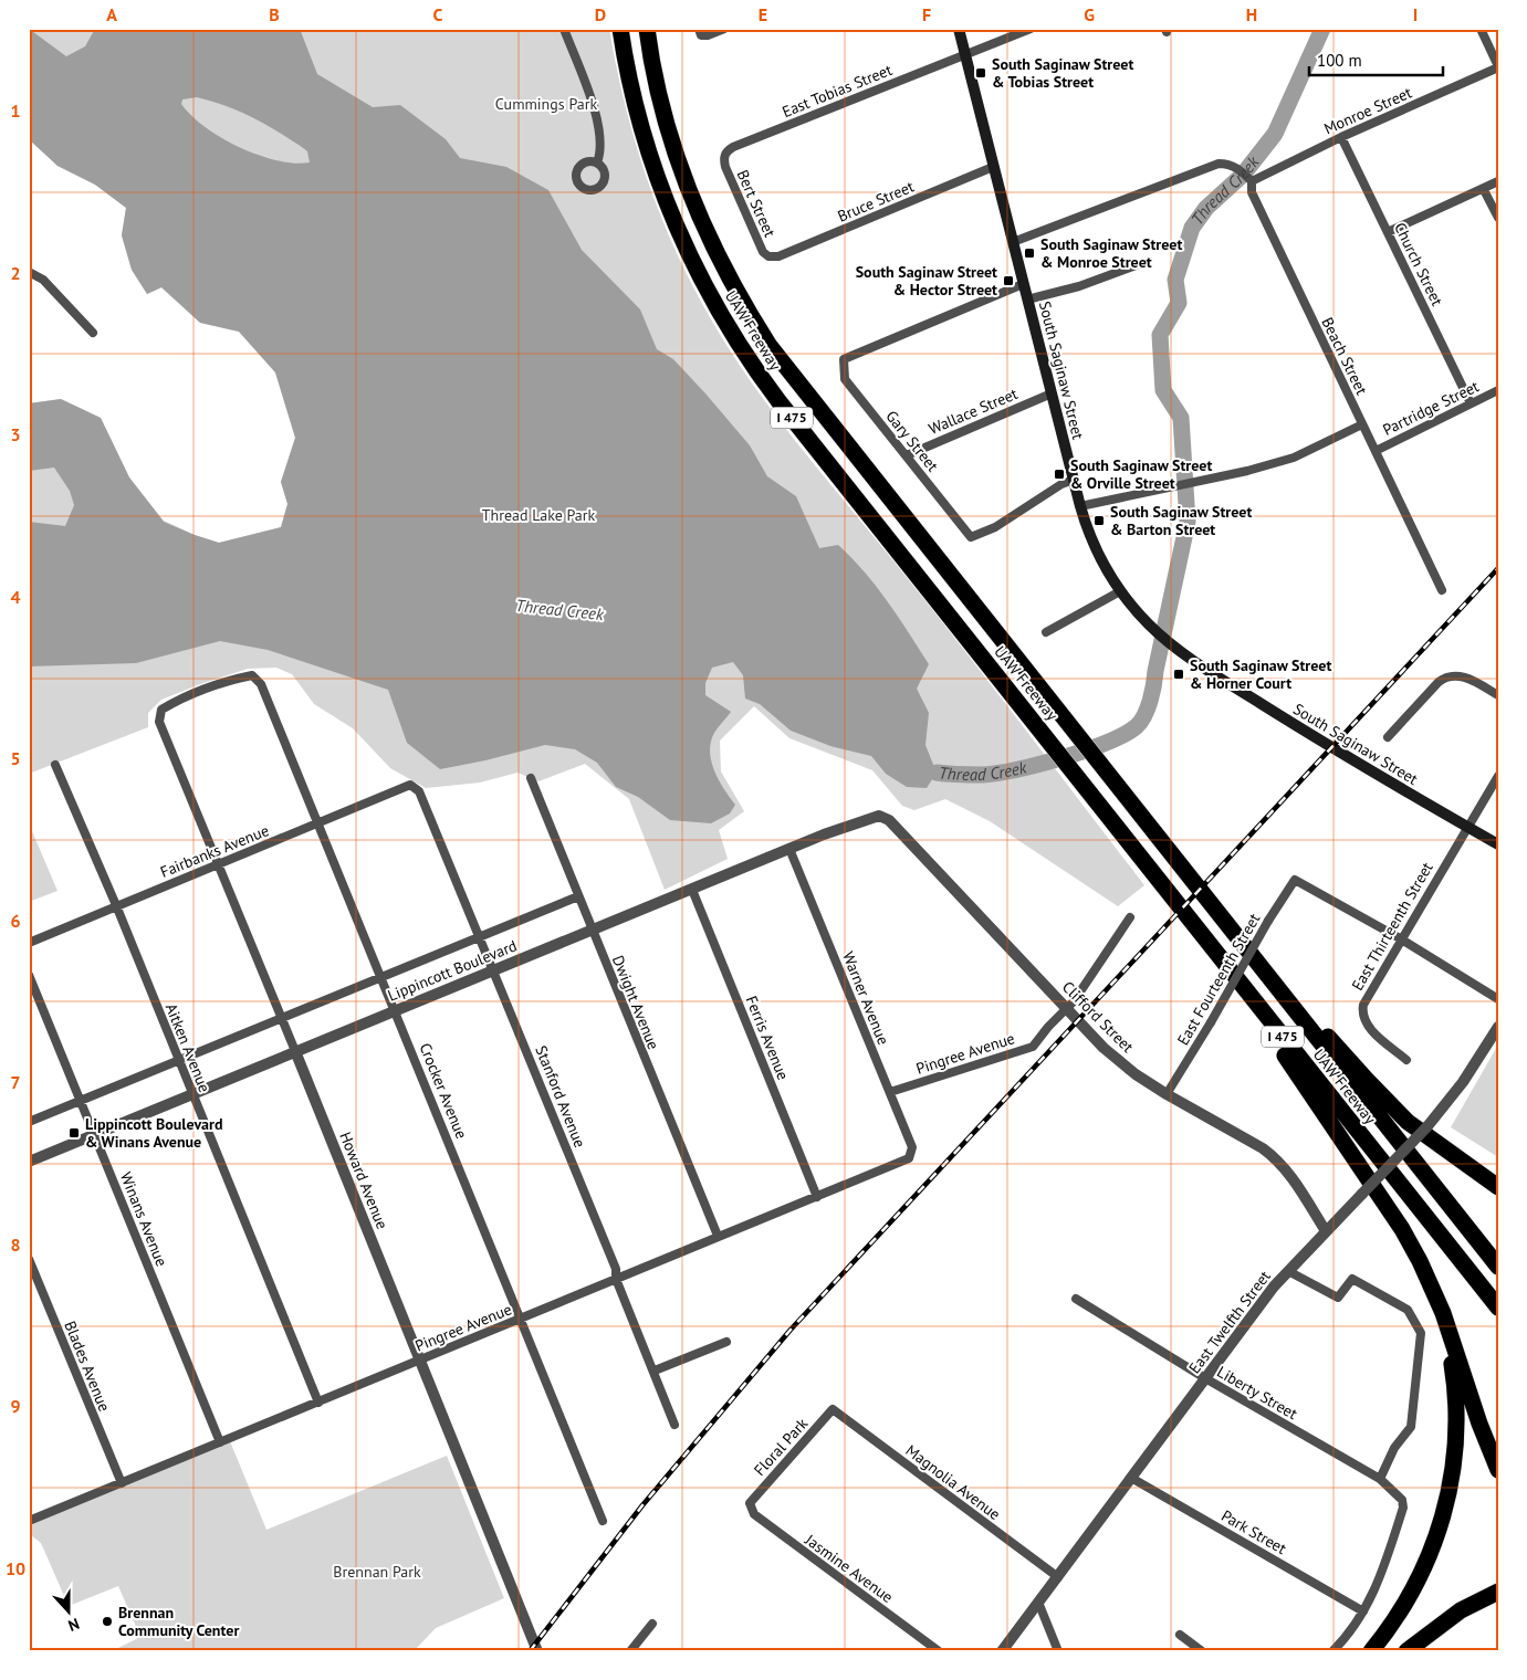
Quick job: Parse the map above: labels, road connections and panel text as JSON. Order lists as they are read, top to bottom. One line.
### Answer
{"streets":{"highway":["UAW Freeway","I 475"],"main road":["South Saginaw Street"],"street":["East Tobias Street","Monroe Street","Bruce Street","Bert Street","Church Street","Beach Street","Partridge Street","Wallace Street","Gary Street","Fairbanks Avenue","East Thirteenth Street","Lippincott Boulevard","East Fourteenth Street","Warner Avenue","Dwight Avenue","Clifford Street","Ferris Avenue","Aitken Avenue","Pingree Avenue","Crocker Avenue","Stanford Avenue","Howard Avenue","Winans Avenue","East Twelfth Street","Blades Avenue","Liberty Street","Floral Park","Magnolia Avenue","Park Street","Jasmine Avenue"]},"crossings":[["East Tobias Street","Bert Street"],["East Tobias Street","South Saginaw Street"],["Monroe Street","Church Street"],["Monroe Street","Beach Street"],["Bruce Street","Bert Street"],["Bruce Street","South Saginaw Street"],["Church Street","Partridge Street"],["Beach Street","Partridge Street"],["South Saginaw Street","Wallace Street"],["South Saginaw Street","Gary Street"],["South Saginaw Street","East Thirteenth Street"],["Wallace Street","Gary Street"],["Fairbanks Avenue","Aitken Avenue"],["Fairbanks Avenue","Crocker Avenue"],["Fairbanks Avenue","Stanford Avenue"],["Fairbanks Avenue","Howard Avenue"],["East Thirteenth Street","East Fourteenth Street"],["Lippincott Boulevard","Warner Avenue"],["Lippincott Boulevard","Dwight Avenue"],["Lippincott Boulevard","Clifford Street"],["Lippincott Boulevard","Ferris Avenue"],["Lippincott Boulevard","Aitken Avenue"],["Lippincott Boulevard","Crocker Avenue"],["Lippincott Boulevard","Stanford Avenue"],["Lippincott Boulevard","Howard Avenue"],["Lippincott Boulevard","Winans Avenue"],["East Fourteenth Street","Clifford Street"],["Warner Avenue","Pingree Avenue"],["Dwight Avenue","Pingree Avenue"],["Clifford Street","Pingree Avenue"],["Clifford Street","East Twelfth Street"],["Ferris Avenue","Pingree Avenue"],["Aitken Avenue","Pingree Avenue"],["Pingree Avenue","Crocker Avenue"],["Pingree Avenue","Stanford Avenue"],["Pingree Avenue","Howard Avenue"],["Pingree Avenue","Winans Avenue"],["Pingree Avenue","Blades Avenue"],["Crocker Avenue","Howard Avenue"],["East Twelfth Street","Liberty Street"],["East Twelfth Street","Magnolia Avenue"],["East Twelfth Street","Park Street"],["Liberty Street","Park Street"],["Floral Park","Magnolia Avenue"],["Floral Park","Jasmine Avenue"]],"water":["Thread Creek"],"parks":["Cummings Park","Thread Lake Park","Brennan Park"],"places":{"transit":["South Saginaw Street & Tobias Street","South Saginaw Street & Monroe Street","South Saginaw Street & Hector Street","South Saginaw Street & Orville Street","South Saginaw Street & Barton Street","South Saginaw Street & Horner Court","Lippincott Boulevard & Winans Avenue"],"other":["Brennan Community Center"]},"scale_bar":"100 m","north":"bottom","grid":{"columns":["A","B","C","D","E","F","G","H","I"],"rows":["1","2","3","4","5","6","7","8","9","10"]}}
